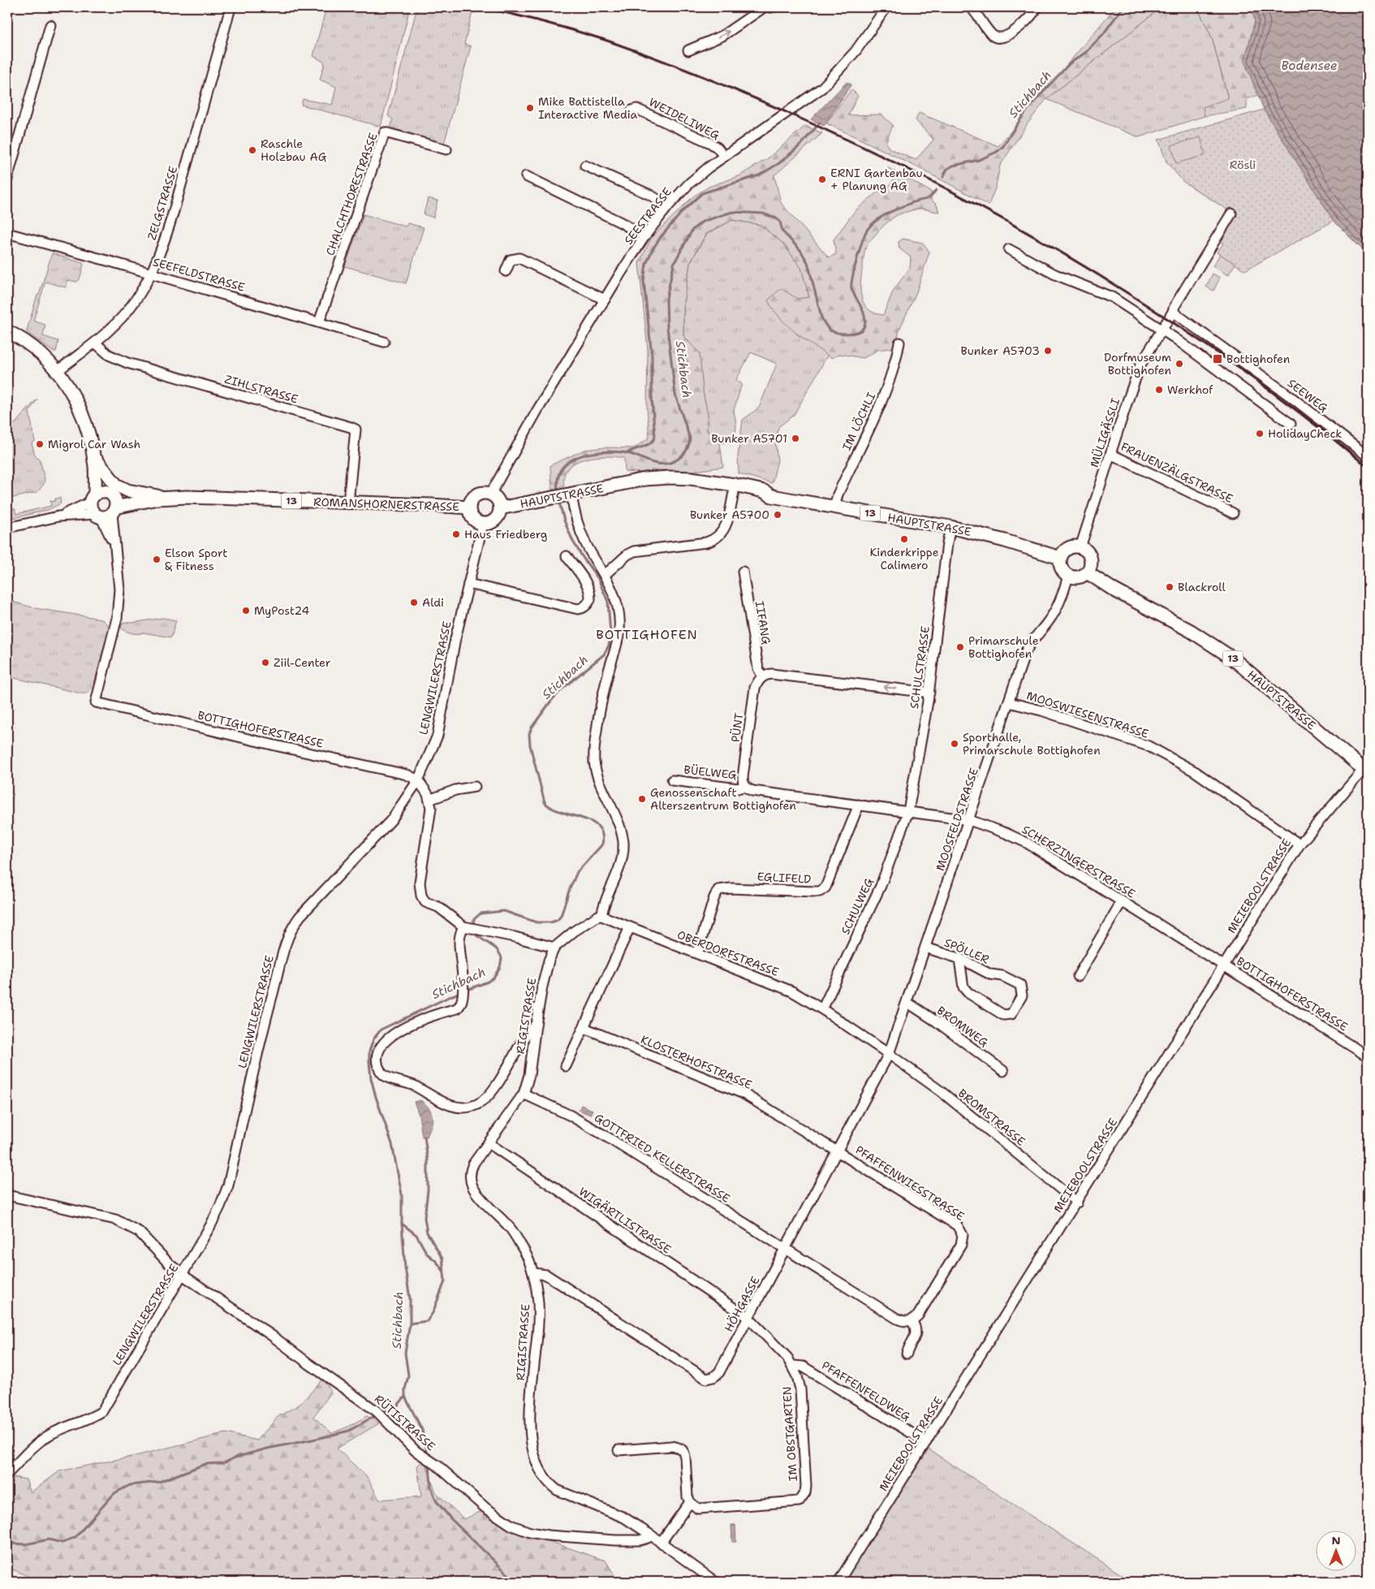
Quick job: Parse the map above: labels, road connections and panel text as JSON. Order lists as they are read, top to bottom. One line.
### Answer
{"streets":{"main road":["HAUPTSTRASSE","13","ROMANSHORNERSTRASSE"],"street":["WEIDELIWEG","CHALCHTHORESTRASSE","ZELGSTRASSE","SEESTRASSE","SEEFELDSTRASSE","ZIHLSTRASSE","SEEWEG","IM LÖCHLI","MÜLIGÄSSLI","FRAUENZÄLGSTRASSE","IIFANG","SCHULSTRASSE","LENGWILERSTRASSE","MOOSWIESENSTRASSE","PÜNT","BOTTIGHOFERSTRASSE","BÜELWEG","MOOSFELDSTRASSE","SCHERZINGERSTRASSE","EGLIFELD","MEIEBOOLSTRASSE","SCHULWEG","SPÖLLER","OBERDORFSTRASSE","RIGISTRASSE","BROMWEG","KLOSTERHOFSTRASSE","BROMSTRASSE","GOTTFRIED KELLERSTRASSE","PFAFFENWIESSTRASSE","WIGÄRTLISTRASSE","HÖHGASSE","PFAFFENFELDWEG","RÜTISTRASSE","IM OBSTGARTEN"]},"crossings":[["WEIDELIWEG","SEESTRASSE"],["CHALCHTHORESTRASSE","SEEFELDSTRASSE"],["ZELGSTRASSE","SEEFELDSTRASSE"],["ZELGSTRASSE","ZIHLSTRASSE"],["ZELGSTRASSE","13"],["SEESTRASSE","HAUPTSTRASSE"],["SEESTRASSE","ROMANSHORNERSTRASSE"],["SEESTRASSE","LENGWILERSTRASSE"],["ZIHLSTRASSE","ROMANSHORNERSTRASSE"],["SEEWEG","MÜLIGÄSSLI"],["IM LÖCHLI","HAUPTSTRASSE"],["MÜLIGÄSSLI","FRAUENZÄLGSTRASSE"],["MÜLIGÄSSLI","HAUPTSTRASSE"],["MÜLIGÄSSLI","MOOSFELDSTRASSE"],["HAUPTSTRASSE","ROMANSHORNERSTRASSE"],["HAUPTSTRASSE","SCHULSTRASSE"],["HAUPTSTRASSE","LENGWILERSTRASSE"],["HAUPTSTRASSE","MOOSFELDSTRASSE"],["HAUPTSTRASSE","MEIEBOOLSTRASSE"],["13","ROMANSHORNERSTRASSE"],["13","BOTTIGHOFERSTRASSE"],["ROMANSHORNERSTRASSE","LENGWILERSTRASSE"],["ROMANSHORNERSTRASSE","BOTTIGHOFERSTRASSE"],["IIFANG","PÜNT"],["SCHULSTRASSE","SCHERZINGERSTRASSE"],["SCHULSTRASSE","SCHULWEG"],["LENGWILERSTRASSE","BOTTIGHOFERSTRASSE"],["LENGWILERSTRASSE","RÜTISTRASSE"],["MOOSWIESENSTRASSE","MOOSFELDSTRASSE"],["MOOSWIESENSTRASSE","MEIEBOOLSTRASSE"],["PÜNT","BÜELWEG"],["BOTTIGHOFERSTRASSE","SCHERZINGERSTRASSE"],["BOTTIGHOFERSTRASSE","MEIEBOOLSTRASSE"],["MOOSFELDSTRASSE","SCHERZINGERSTRASSE"],["MOOSFELDSTRASSE","SPÖLLER"],["MOOSFELDSTRASSE","OBERDORFSTRASSE"],["MOOSFELDSTRASSE","BROMWEG"],["MOOSFELDSTRASSE","BROMSTRASSE"],["MOOSFELDSTRASSE","HÖHGASSE"],["SCHERZINGERSTRASSE","MEIEBOOLSTRASSE"],["SCHERZINGERSTRASSE","SCHULWEG"],["EGLIFELD","OBERDORFSTRASSE"],["MEIEBOOLSTRASSE","BROMSTRASSE"],["MEIEBOOLSTRASSE","PFAFFENFELDWEG"],["SCHULWEG","OBERDORFSTRASSE"],["OBERDORFSTRASSE","BROMSTRASSE"],["OBERDORFSTRASSE","HÖHGASSE"],["RIGISTRASSE","GOTTFRIED KELLERSTRASSE"],["RIGISTRASSE","WIGÄRTLISTRASSE"],["RIGISTRASSE","HÖHGASSE"],["RIGISTRASSE","RÜTISTRASSE"],["KLOSTERHOFSTRASSE","PFAFFENWIESSTRASSE"],["KLOSTERHOFSTRASSE","HÖHGASSE"],["BROMSTRASSE","HÖHGASSE"],["GOTTFRIED KELLERSTRASSE","HÖHGASSE"],["PFAFFENWIESSTRASSE","HÖHGASSE"],["WIGÄRTLISTRASSE","HÖHGASSE"],["WIGÄRTLISTRASSE","IM OBSTGARTEN"],["HÖHGASSE","IM OBSTGARTEN"],["PFAFFENFELDWEG","IM OBSTGARTEN"]],"districts":["BOTTIGHOFEN"],"water":["Bodensee","Stichbach"],"parks":["Rösli"],"places":{"other":["Mike Battistella Interactive Media","Raschle Holzbau AG","ERNI Gartenbau + Planung AG","Bunker A5703","Dorfmuseum Bottighofen","Werkhof","HolidayCheck","Bunker A5701","Migrol Car Wash","Bunker A5700","Haus Friedberg","Kinderkrippe Calimero","Elson Sport & Fitness","Blackroll","Aldi","MyPost24","Primarschule Bottighofen","Ziil-Center","Sporthalle, Primarschule Bottighofen","Genossenschaft Alterszentrum Bottighofen"],"transit":["Bottighofen"]},"north":"top"}
